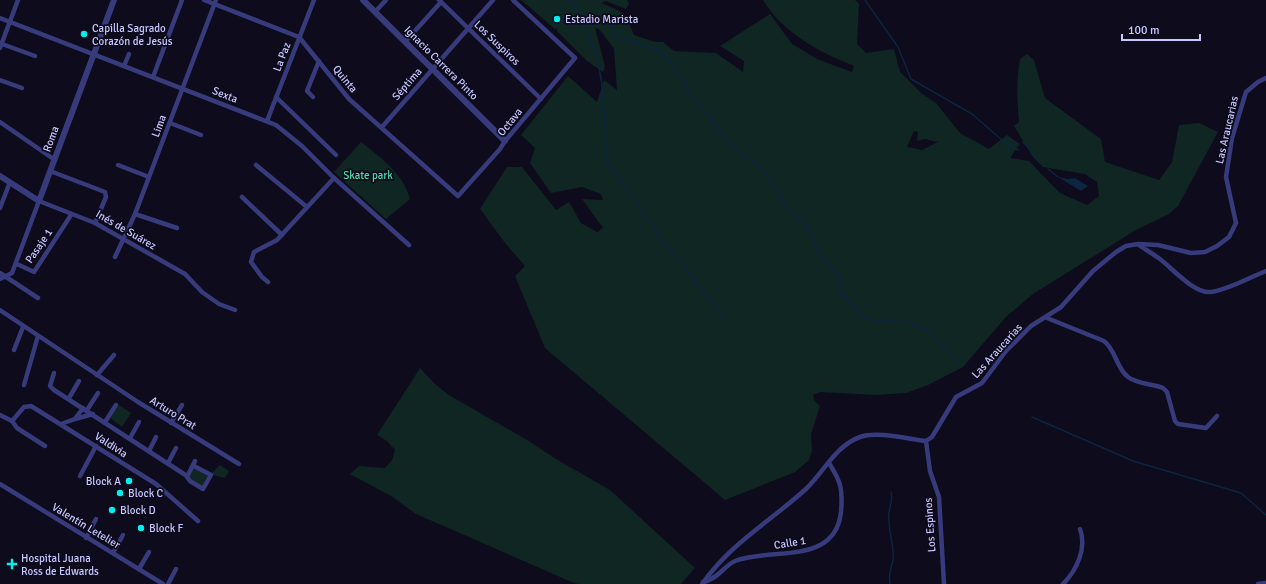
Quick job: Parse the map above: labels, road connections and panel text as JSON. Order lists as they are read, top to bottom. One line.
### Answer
{"streets":{"street":["Los Suspiros","La Paz","Ignacio Carrera Pinto","Quinta","Séptima","Sexta","Octava","Lima","Las Araucarias","Roma","Inés de Suárez","Pasaje 1","Arturo Prat","Valdivia","Los Espinos","Valentín Letelier","Calle 1"]},"crossings":[["Los Suspiros","Séptima"],["Los Suspiros","Octava"],["La Paz","Quinta"],["La Paz","Sexta"],["Ignacio Carrera Pinto","Séptima"],["Ignacio Carrera Pinto","Octava"],["Quinta","Séptima"],["Quinta","Octava"],["Sexta","Lima"],["Sexta","Roma"],["Lima","Inés de Suárez"],["Las Araucarias","Los Espinos"],["Roma","Inés de Suárez"],["Roma","Pasaje 1"],["Inés de Suárez","Pasaje 1"]],"parks":["Skate park"],"places":{"other":["Estadio Marista","Capilla Sagrado Corazón de Jesús","Block A","Block C","Block D","Block F"],"health":["Hospital Juana Ross de Edwards"]},"scale_bar":"100 m"}
